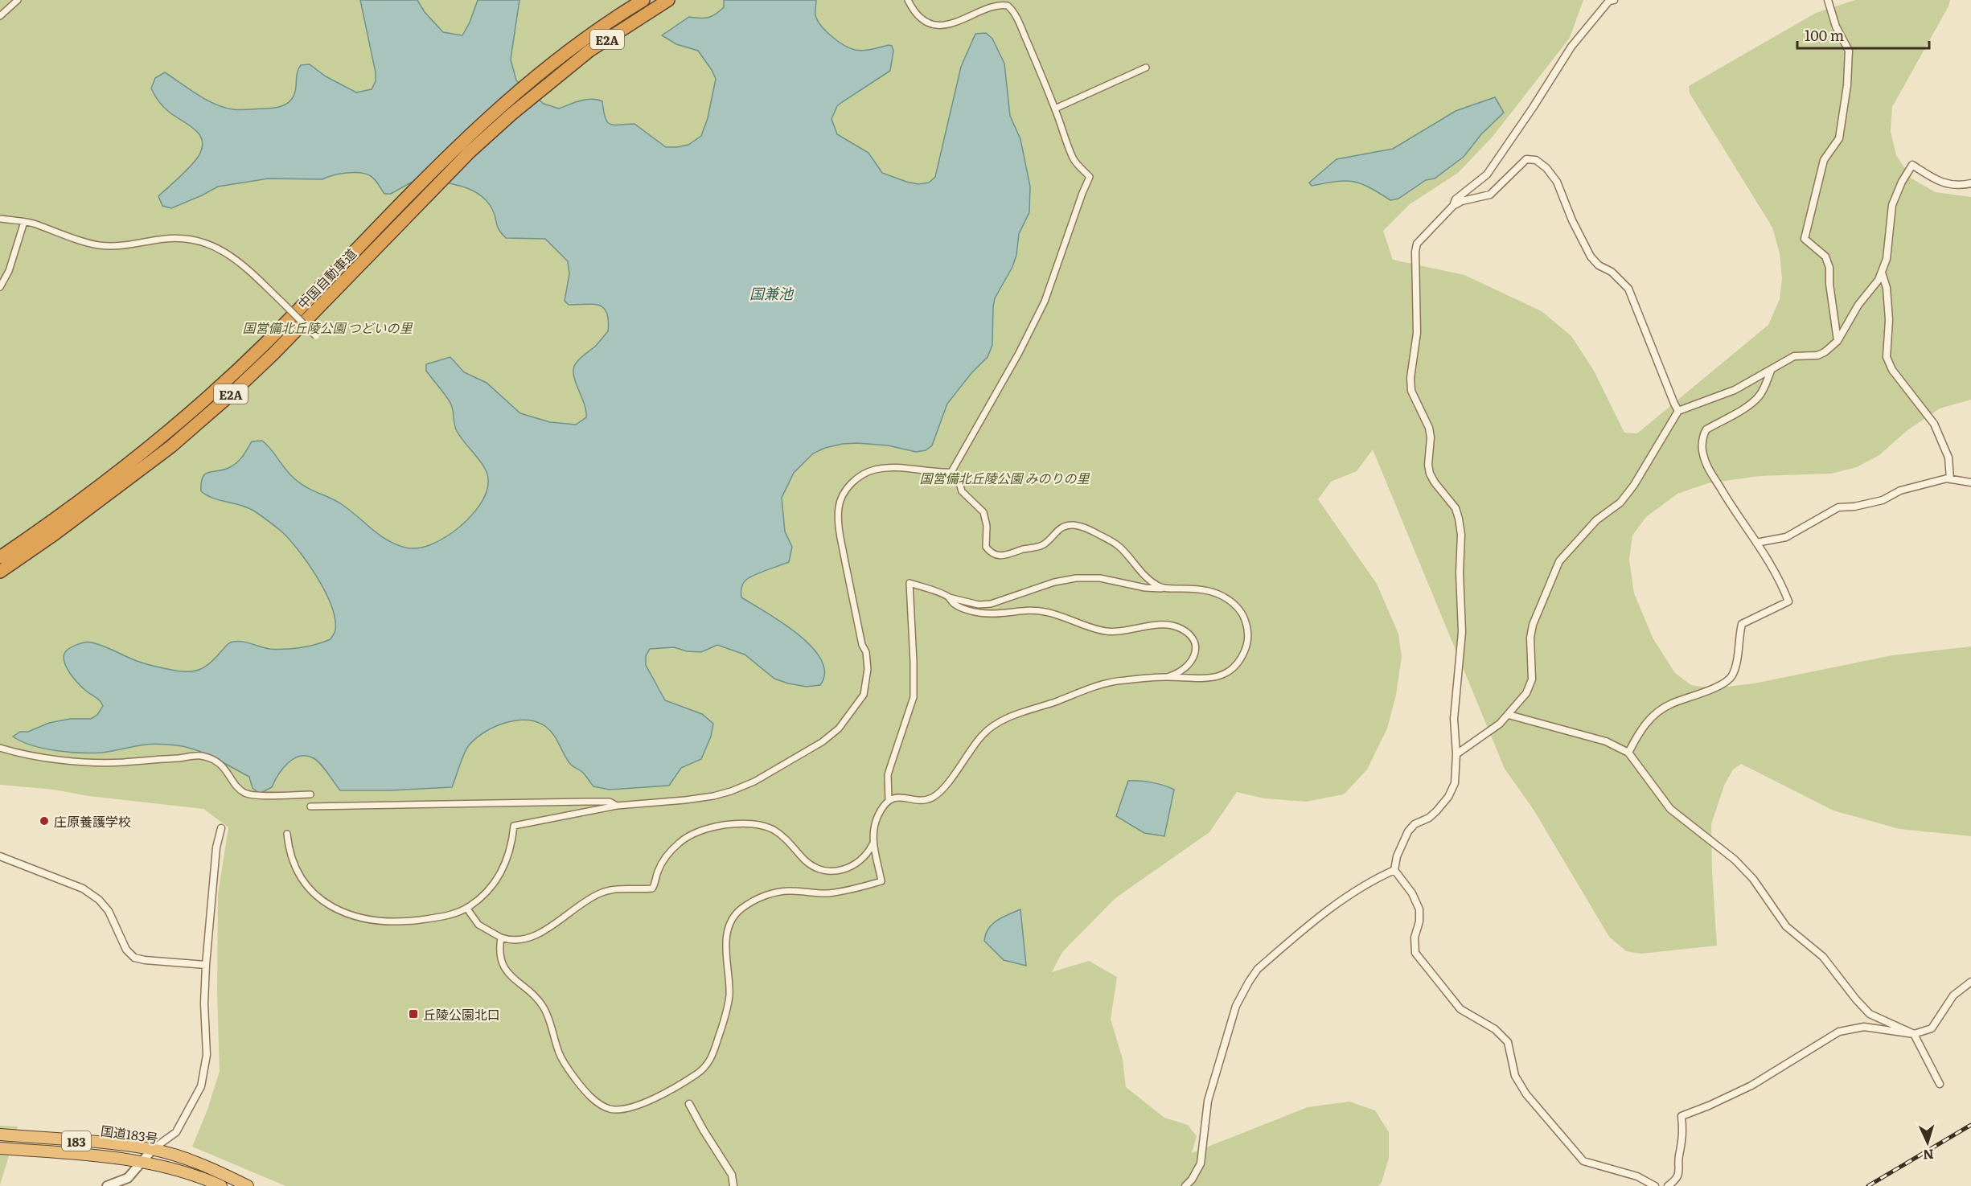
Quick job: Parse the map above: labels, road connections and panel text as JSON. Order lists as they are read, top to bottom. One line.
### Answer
{"streets":{"highway":["E2A","中国自動車道","国道183号","183"]},"water":["国兼池"],"parks":["国営備北丘陵公園 つどいの里","国営備北丘陵公園 みのりの里"],"places":{"other":["庄原養護学校"],"transit":["丘陵公園北口"]},"scale_bar":"100 m","north":"bottom"}
